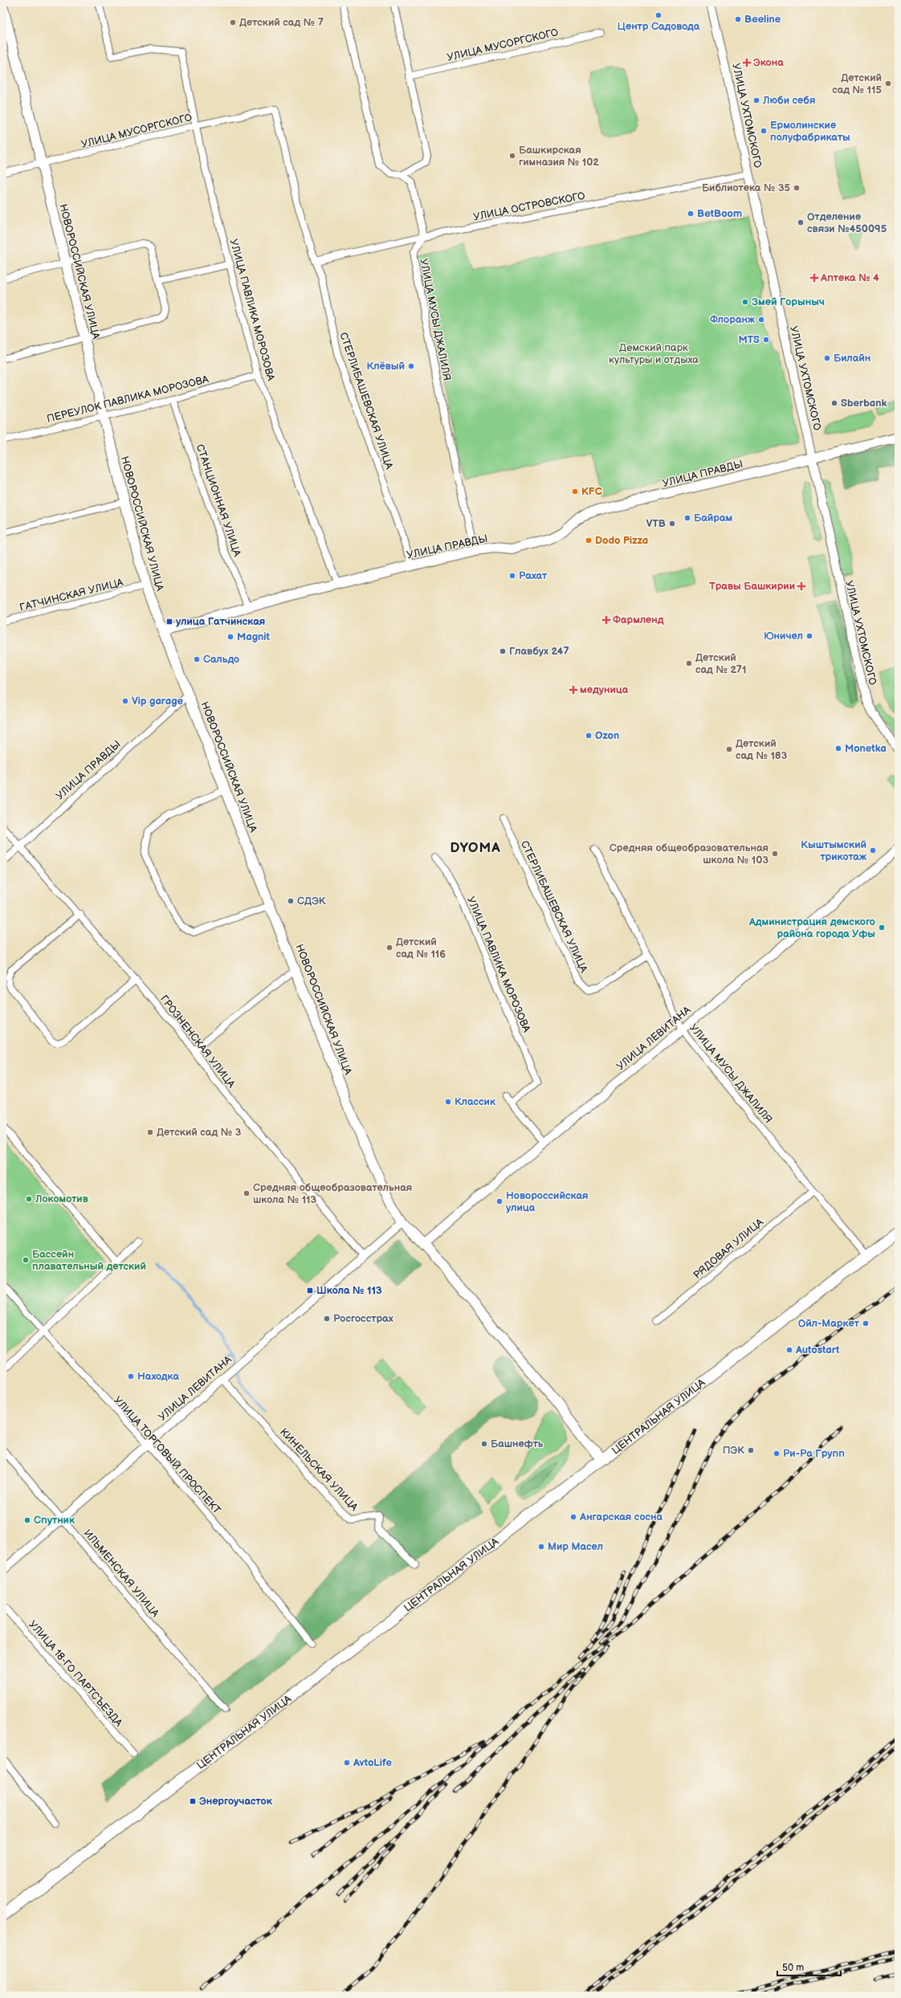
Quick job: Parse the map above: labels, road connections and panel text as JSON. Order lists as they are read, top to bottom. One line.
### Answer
{"streets":{"main road":["НОВОРОССИЙСКАЯ УЛИЦА","УЛИЦА ПРАВДЫ","ЦЕНТРАЛЬНАЯ УЛИЦА"],"street":["УЛИЦА МУСОРГСКОГО","УЛИЦА УХТОМСКОГО","УЛИЦА ОСТРОВСКОГО","УЛИЦА ПАВЛИКА МОРОЗОВА","УЛИЦА МУСЫ ДЖАЛИЛЯ","ПЕРЕУЛОК ПАВЛИКА МОРОЗОВА","СТЕРЛИБАШЕВСКАЯ УЛИЦА","СТАНЦИОННАЯ УЛИЦА","ГАТЧИНСКАЯ УЛИЦА","УЛИЦА ЛЕВИТАНА","ГРОЗНЕНСКАЯ УЛИЦА","РЯДОВАЯ УЛИЦА","УЛИЦА ТОРГОВЫЙ ПРОСПЕКТ","КИНЕЛЬСКАЯ УЛИЦА","ИЛЬМЕНСКАЯ УЛИЦА","УЛИЦА 18-ГО ПАРТСЪЕЗДА"]},"crossings":[["УЛИЦА МУСОРГСКОГО","НОВОРОССИЙСКАЯ УЛИЦА"],["УЛИЦА МУСОРГСКОГО","УЛИЦА ПАВЛИКА МОРОЗОВА"],["УЛИЦА МУСОРГСКОГО","СТЕРЛИБАШЕВСКАЯ УЛИЦА"],["УЛИЦА УХТОМСКОГО","УЛИЦА ОСТРОВСКОГО"],["УЛИЦА УХТОМСКОГО","УЛИЦА ПРАВДЫ"],["УЛИЦА ОСТРОВСКОГО","УЛИЦА МУСЫ ДЖАЛИЛЯ"],["УЛИЦА ОСТРОВСКОГО","СТЕРЛИБАШЕВСКАЯ УЛИЦА"],["НОВОРОССИЙСКАЯ УЛИЦА","ПЕРЕУЛОК ПАВЛИКА МОРОЗОВА"],["НОВОРОССИЙСКАЯ УЛИЦА","УЛИЦА ПРАВДЫ"],["НОВОРОССИЙСКАЯ УЛИЦА","ГАТЧИНСКАЯ УЛИЦА"],["НОВОРОССИЙСКАЯ УЛИЦА","УЛИЦА ЛЕВИТАНА"],["НОВОРОССИЙСКАЯ УЛИЦА","ЦЕНТРАЛЬНАЯ УЛИЦА"],["УЛИЦА ПАВЛИКА МОРОЗОВА","ПЕРЕУЛОК ПАВЛИКА МОРОЗОВА"],["УЛИЦА ПАВЛИКА МОРОЗОВА","УЛИЦА ПРАВДЫ"],["УЛИЦА МУСЫ ДЖАЛИЛЯ","СТЕРЛИБАШЕВСКАЯ УЛИЦА"],["УЛИЦА МУСЫ ДЖАЛИЛЯ","УЛИЦА ПРАВДЫ"],["УЛИЦА МУСЫ ДЖАЛИЛЯ","УЛИЦА ЛЕВИТАНА"],["УЛИЦА МУСЫ ДЖАЛИЛЯ","РЯДОВАЯ УЛИЦА"],["УЛИЦА МУСЫ ДЖАЛИЛЯ","ЦЕНТРАЛЬНАЯ УЛИЦА"],["ПЕРЕУЛОК ПАВЛИКА МОРОЗОВА","СТАНЦИОННАЯ УЛИЦА"],["СТЕРЛИБАШЕВСКАЯ УЛИЦА","УЛИЦА ПРАВДЫ"],["УЛИЦА ПРАВДЫ","СТАНЦИОННАЯ УЛИЦА"],["УЛИЦА ПРАВДЫ","ГРОЗНЕНСКАЯ УЛИЦА"],["УЛИЦА ЛЕВИТАНА","ГРОЗНЕНСКАЯ УЛИЦА"],["УЛИЦА ЛЕВИТАНА","УЛИЦА ТОРГОВЫЙ ПРОСПЕКТ"],["УЛИЦА ЛЕВИТАНА","КИНЕЛЬСКАЯ УЛИЦА"],["УЛИЦА ЛЕВИТАНА","ИЛЬМЕНСКАЯ УЛИЦА"]],"districts":["DYOMA"],"parks":["Демский парк культуры и отдыха"],"places":{"other":["Центр Садовода","Beeline","Детский сад № 7","Детский сад № 115","Люби себя","Ермолинские полуфабрикаты","Башкирская гимназия № 102","Библиотека № 35","BetBoom","Отделение связи №450095","Змей Горыныч","Флоранж","MTS","Билайн","Клёвый","Sberbank","KFC","Байрам","VTB","Dodo Pizza","Рахат","Юничел","Magnit","Главбух 247","Сальдо","Детский сад № 271","Vip garage","Ozon","Monetka","Детский сад № 183","Кыштымский трикотаж","Средняя общеобразовательная школа № 103","СДЭК","Администрация демского района города Уфы","Детский сад № 116","Классик","Детский сад № 3","Средняя общеобразовательная школа № 113","Локомотив","Новороссийская улица","Бассейн плавательный детский","Росгосстрах","Ойл-Маркет","Autostart","Находка","Башнефть","ПЭК","Ри-Ра Групп","Ангарская сосна","Спутник","Мир Масел","AvtoLife"],"health":["Экона","Аптека № 4","Травы Башкирии","Фармленд","медуница"],"transit":["улица Гатчинская","Школа № 113","Энергоучасток"]},"scale_bar":"50 m"}
